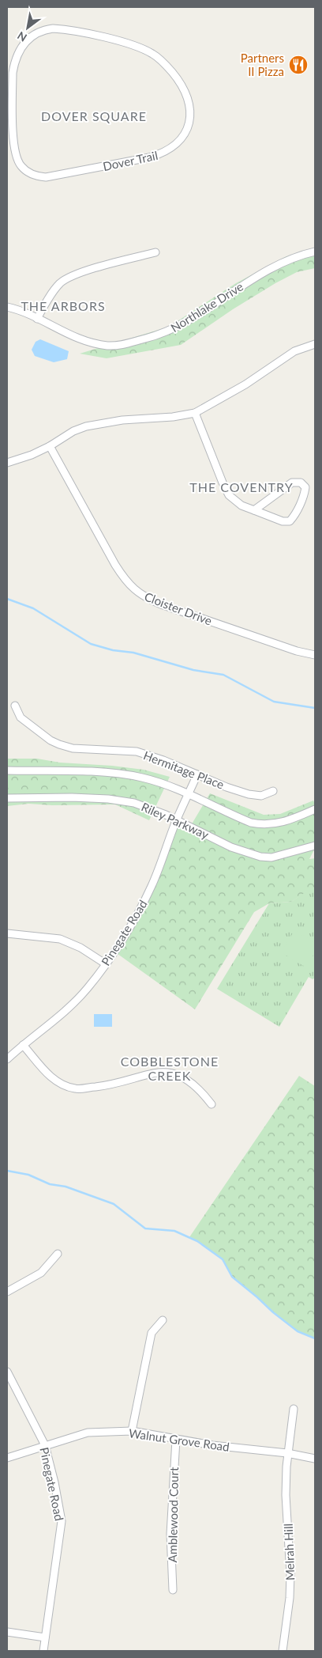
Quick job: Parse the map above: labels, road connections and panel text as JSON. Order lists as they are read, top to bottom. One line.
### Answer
{"streets":{"street":["Dover Trail","Northlake Drive","Cloister Drive","Hermitage Place","Riley Parkway","Pinegate Road","Walnut Grove Road","Amblewood Court","Melrah Hill"]},"crossings":[["Hermitage Place","Pinegate Road"],["Riley Parkway","Pinegate Road"],["Pinegate Road","Walnut Grove Road"],["Walnut Grove Road","Amblewood Court"],["Walnut Grove Road","Melrah Hill"]],"districts":["DOVER SQUARE","THE ARBORS","THE COVENTRY","COBBLESTONE CREEK"],"places":{"restaurant":["Partners II Pizza"]},"north":"bottom left"}
